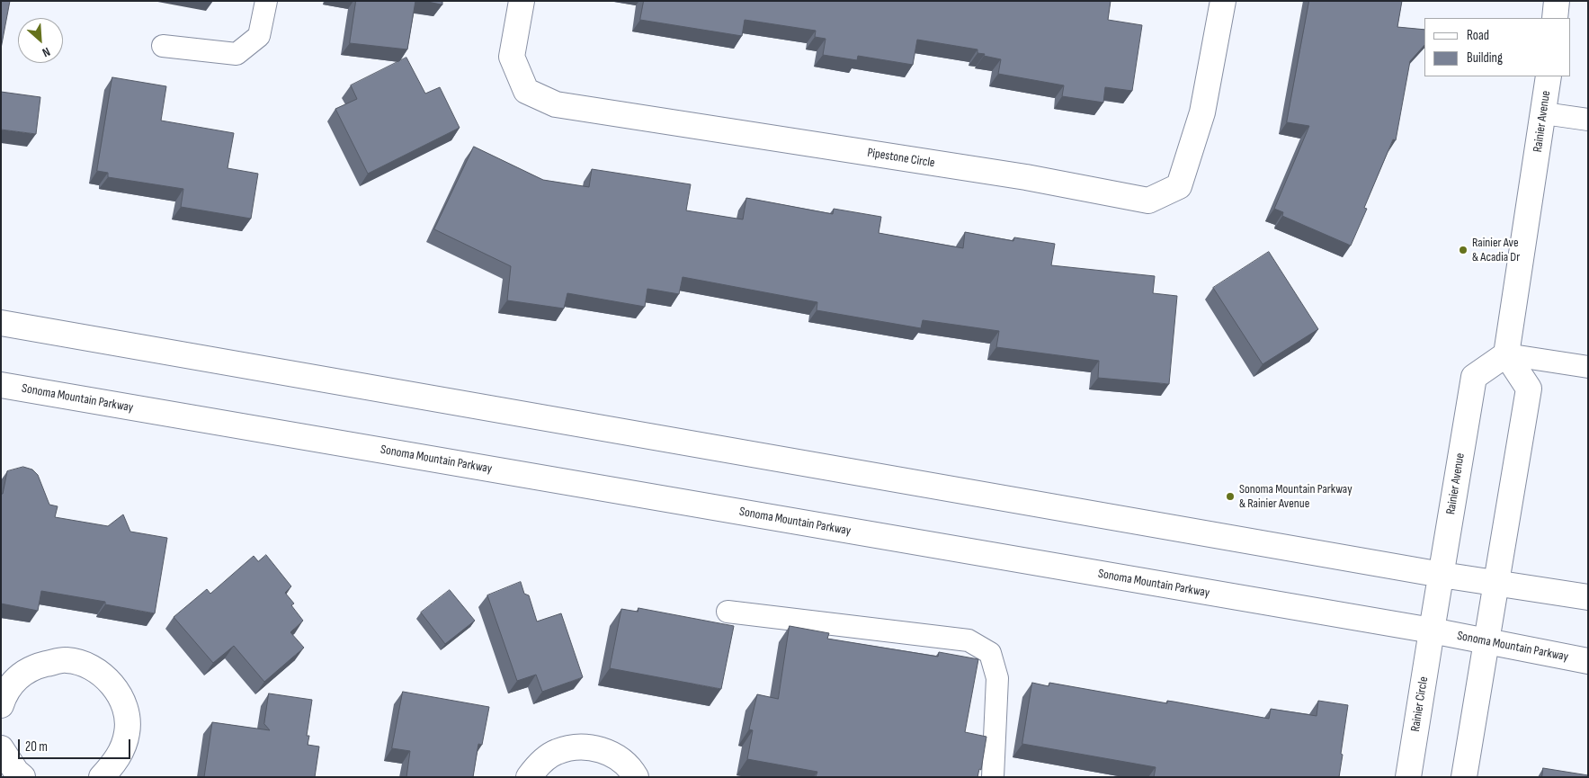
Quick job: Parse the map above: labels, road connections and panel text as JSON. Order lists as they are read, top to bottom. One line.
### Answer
{"streets":{"main road":["Rainier Avenue","Pipestone Circle","Sonoma Mountain Parkway","Rainier Circle"]},"crossings":[["Rainier Avenue","Sonoma Mountain Parkway"],["Rainier Avenue","Rainier Circle"],["Sonoma Mountain Parkway","Rainier Circle"]],"places":["Rainier Ave & Acadia Dr","Sonoma Mountain Parkway & Rainier Avenue"],"legend":["Road","Building"],"scale_bar":"20 m","north":"bottom right"}
